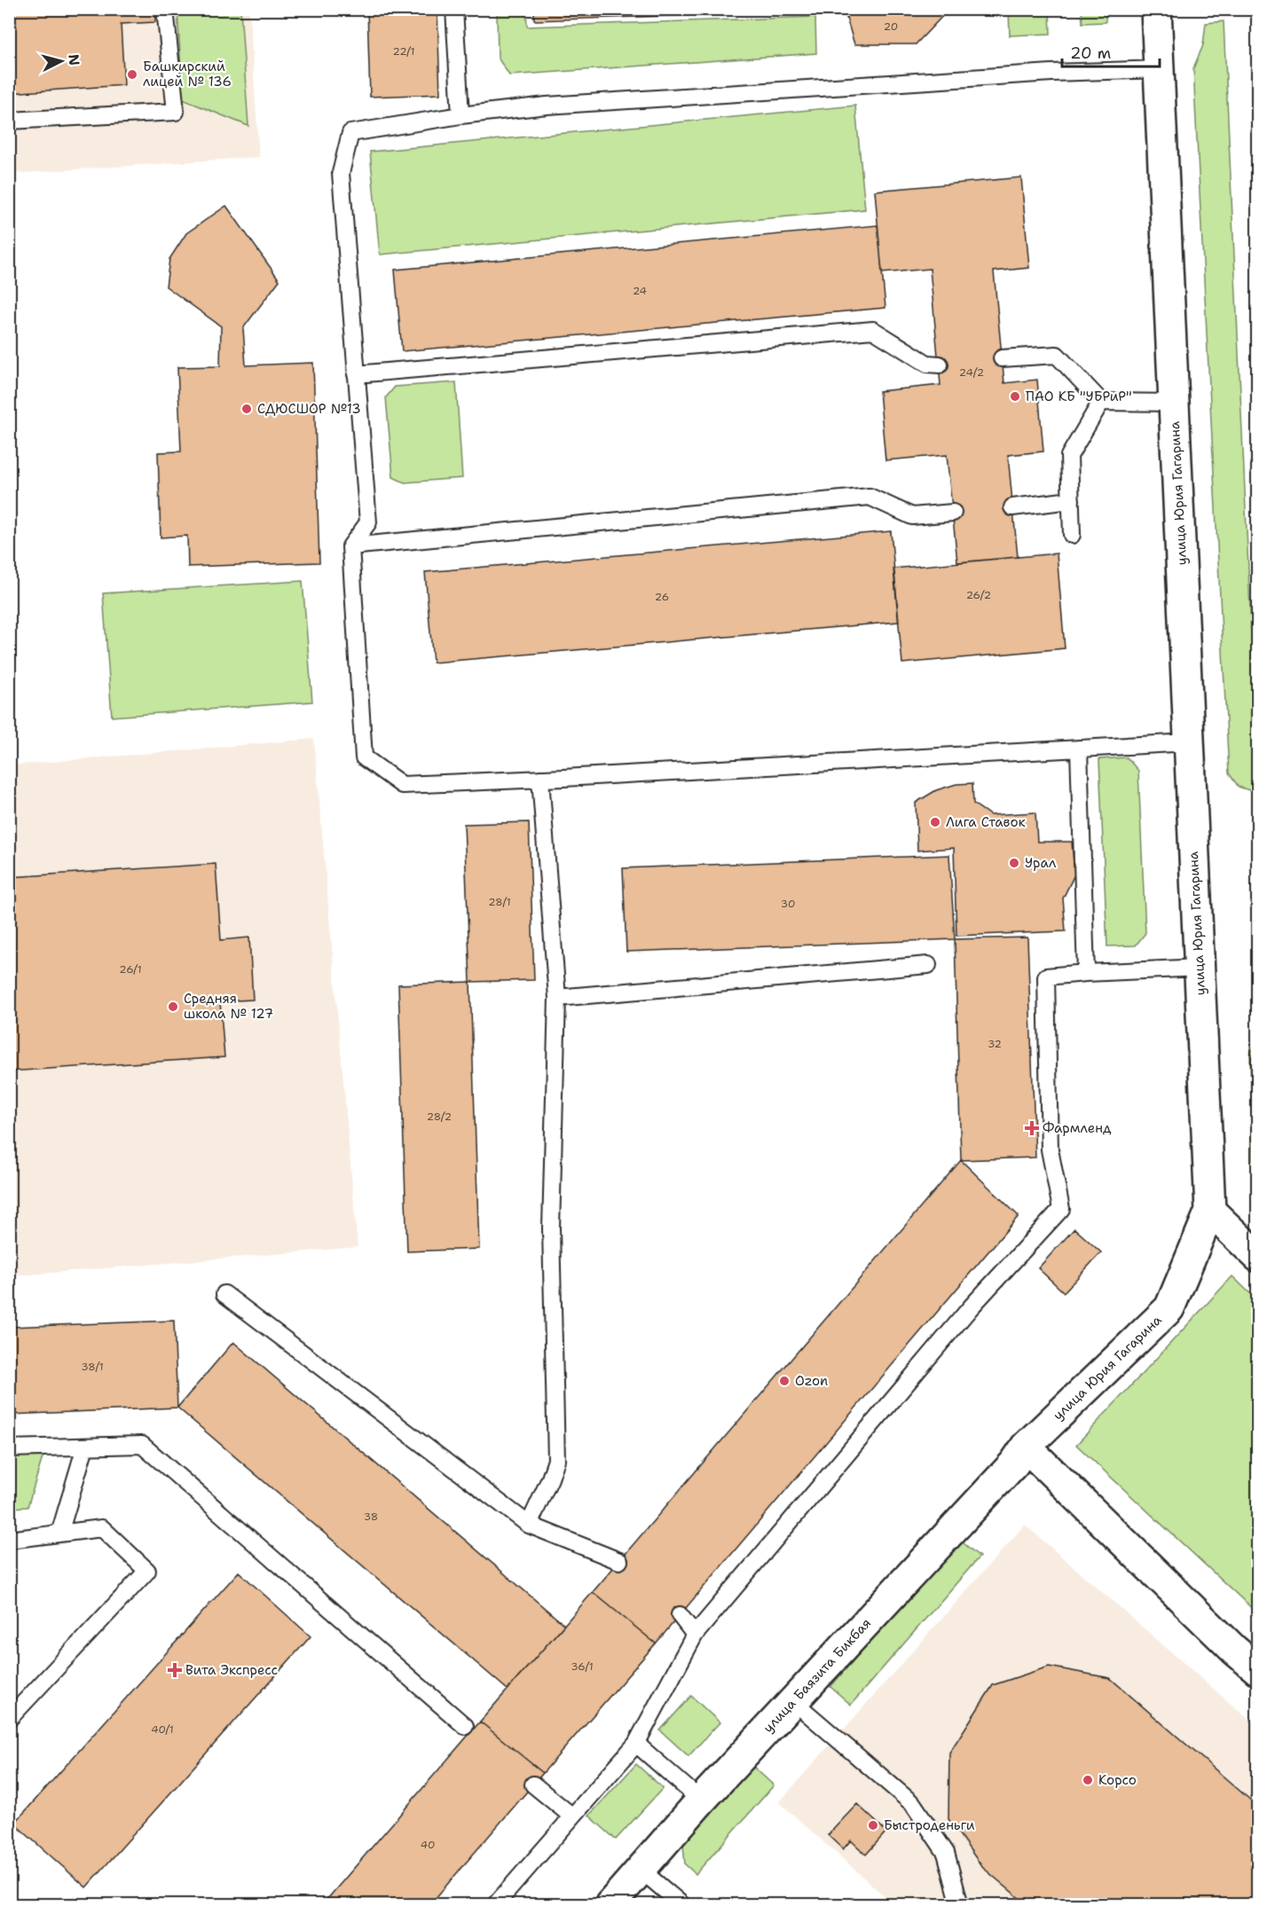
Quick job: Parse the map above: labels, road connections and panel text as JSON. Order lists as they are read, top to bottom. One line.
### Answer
{"streets":{"main road":["улица Юрия Гагарина","улица Баязита Бикбая"]},"crossings":[["улица Юрия Гагарина","улица Баязита Бикбая"]],"places":{"other":["Башкирский лицей № 136","ПАО КБ \"УБРиР\"","СДЮСШОР №13","Лига Ставок","Урал","Средняя школа № 127","Ozon","Корсо","Быстроденьги"],"health":["Фармленд","Вита Экспресс"]},"house_numbers":["20","22/1","24","24/2","26/2","26","28/1","30","26/1","32","28/2","38/1","38","36/1","40/1","40"],"scale_bar":"20 m","north":"right"}
